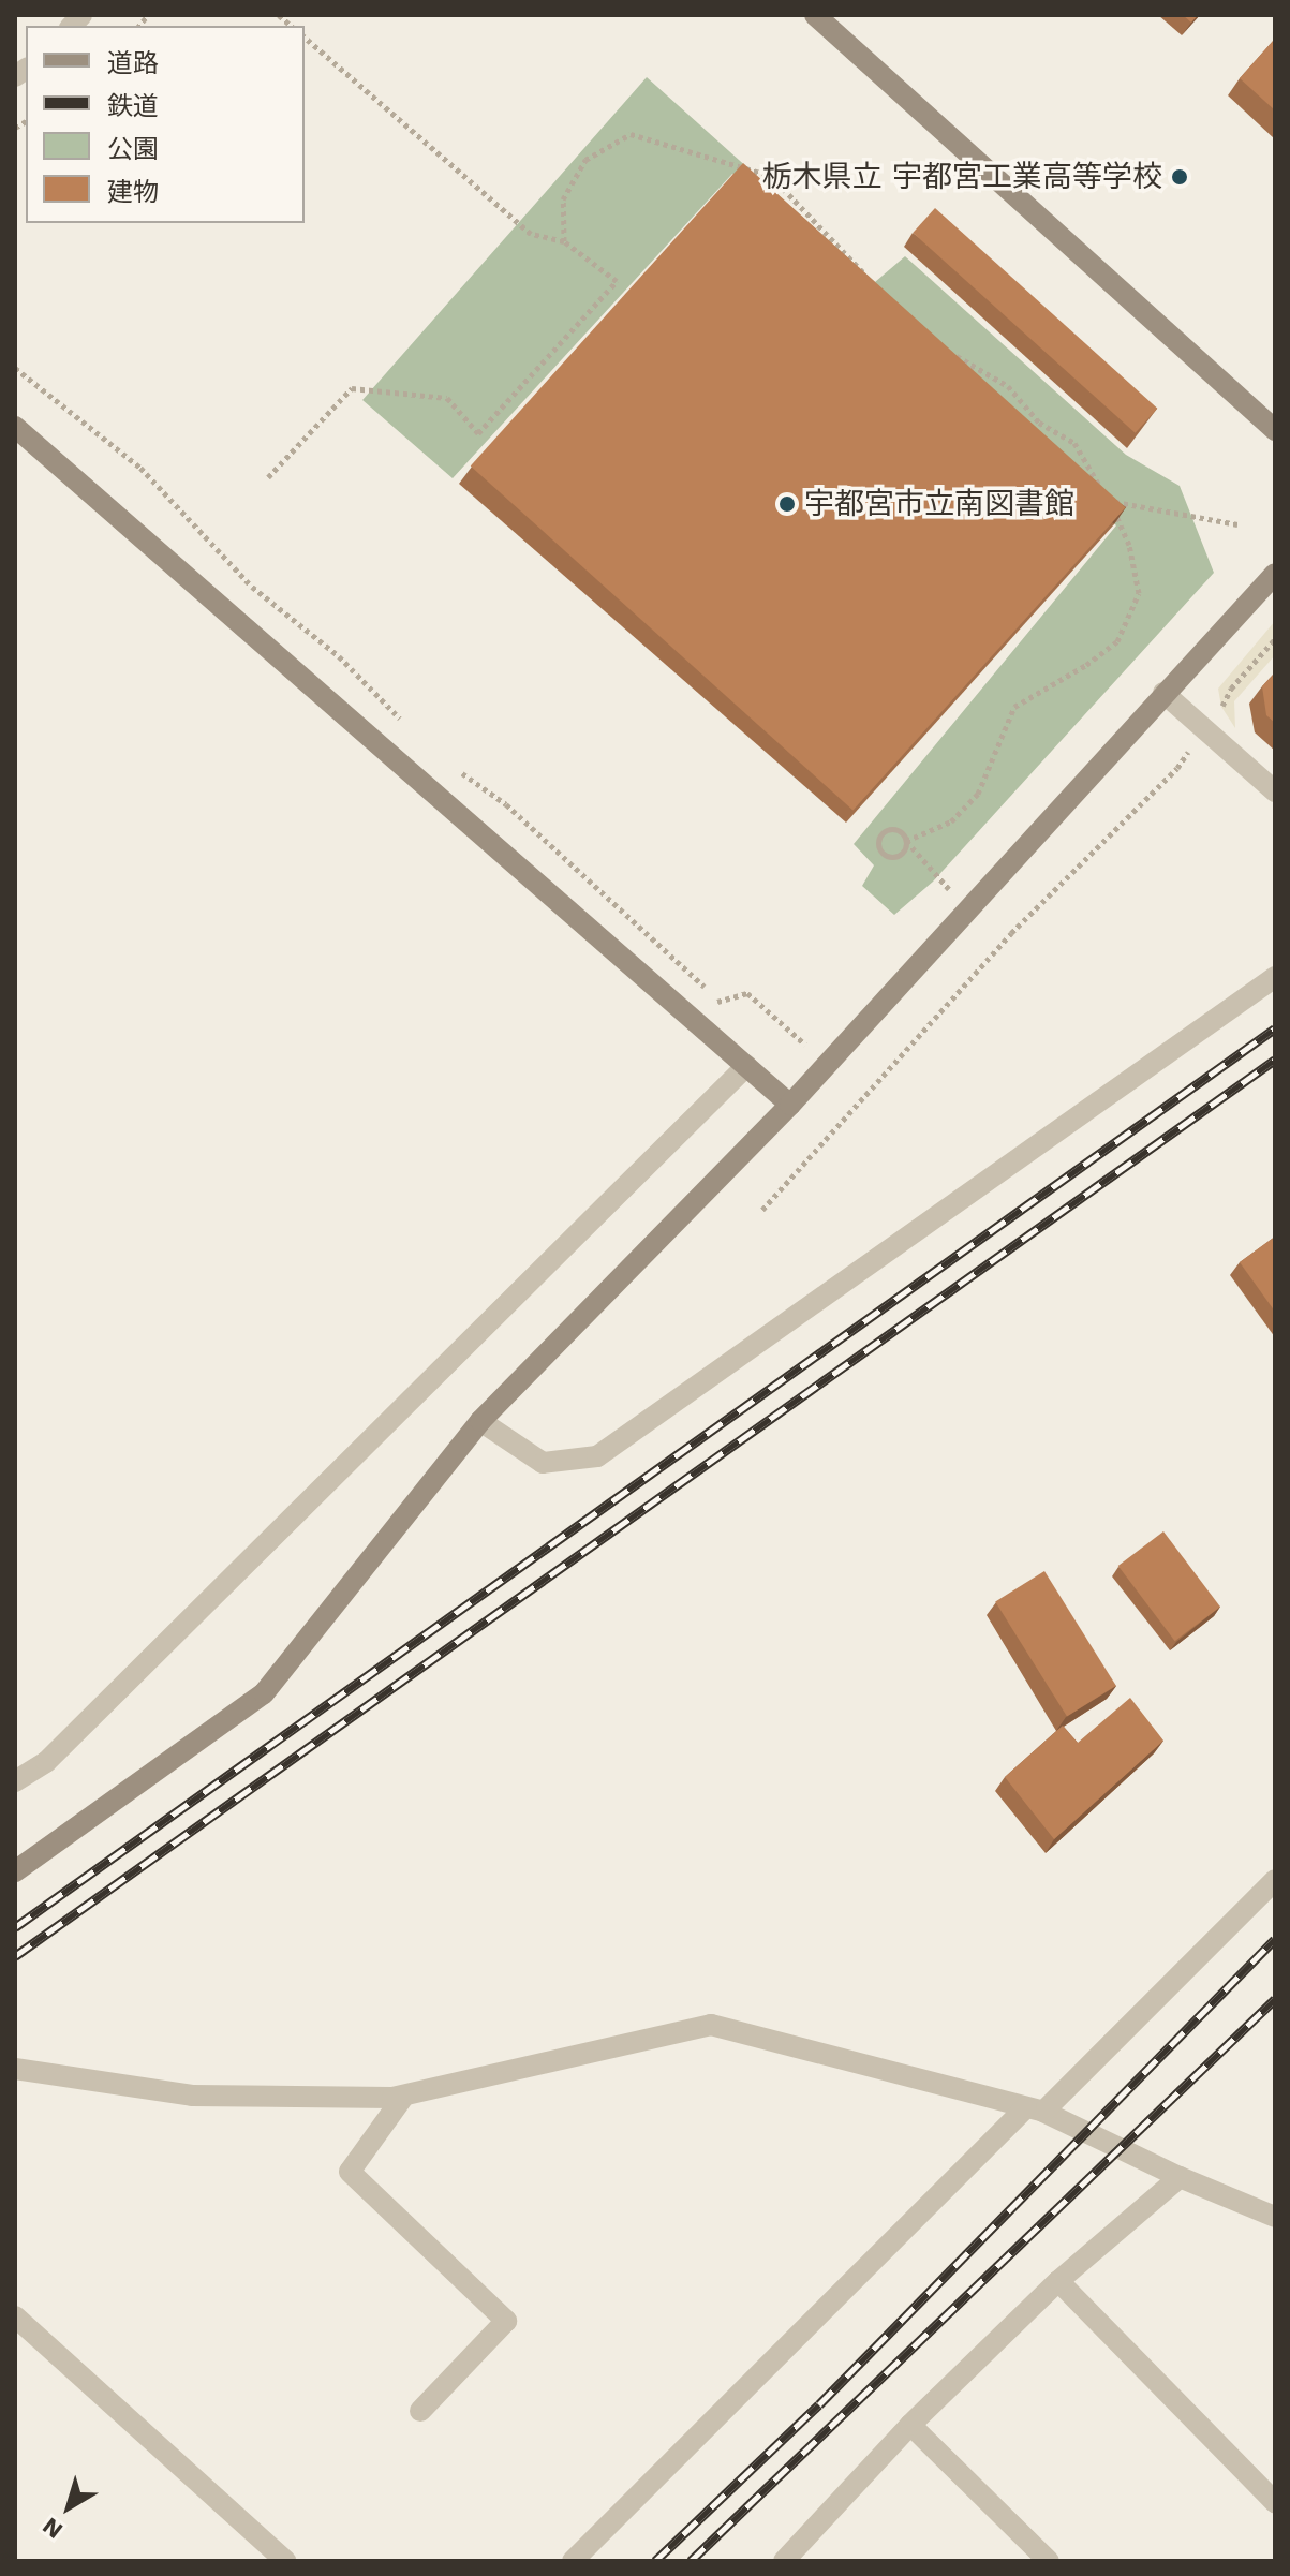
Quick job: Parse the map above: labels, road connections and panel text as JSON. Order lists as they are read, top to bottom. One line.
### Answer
{"places":["栃木県立 宇都宮工業高等学校","宇都宮市立南図書館"],"legend":["道路","鉄道","公園","建物"],"north":"bottom left"}
